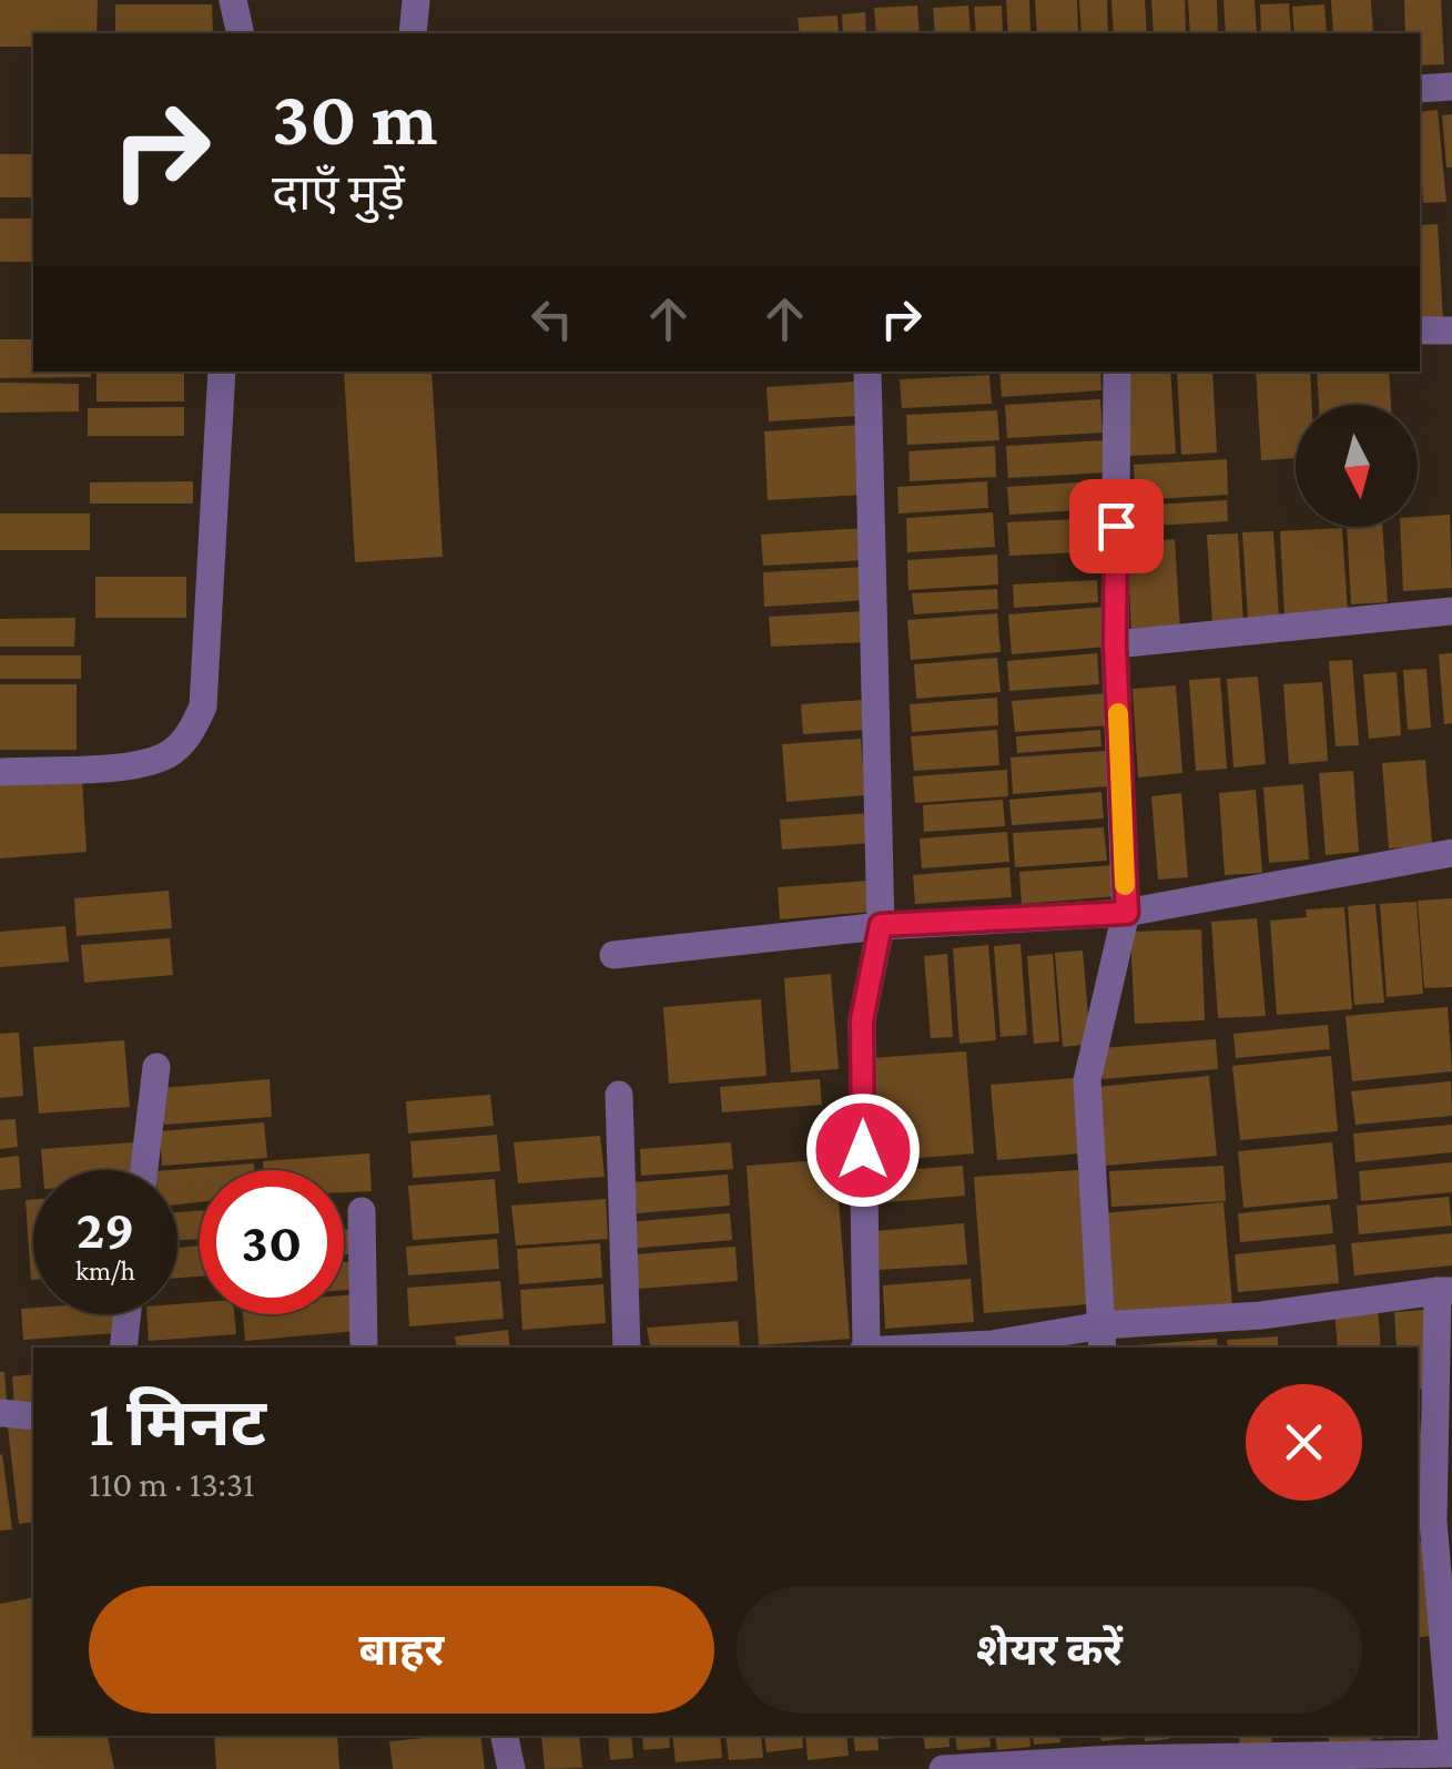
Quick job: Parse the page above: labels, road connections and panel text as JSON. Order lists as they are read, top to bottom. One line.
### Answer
{"north":"bottom","page":{"turn":["30 m","दाएँ मुड़ें"],"speed":"29 km/h","limit":"30","heading":["1 मिनट","110 m · 13:31"],"buttons":["बाहर","शेयर करें"]}}
